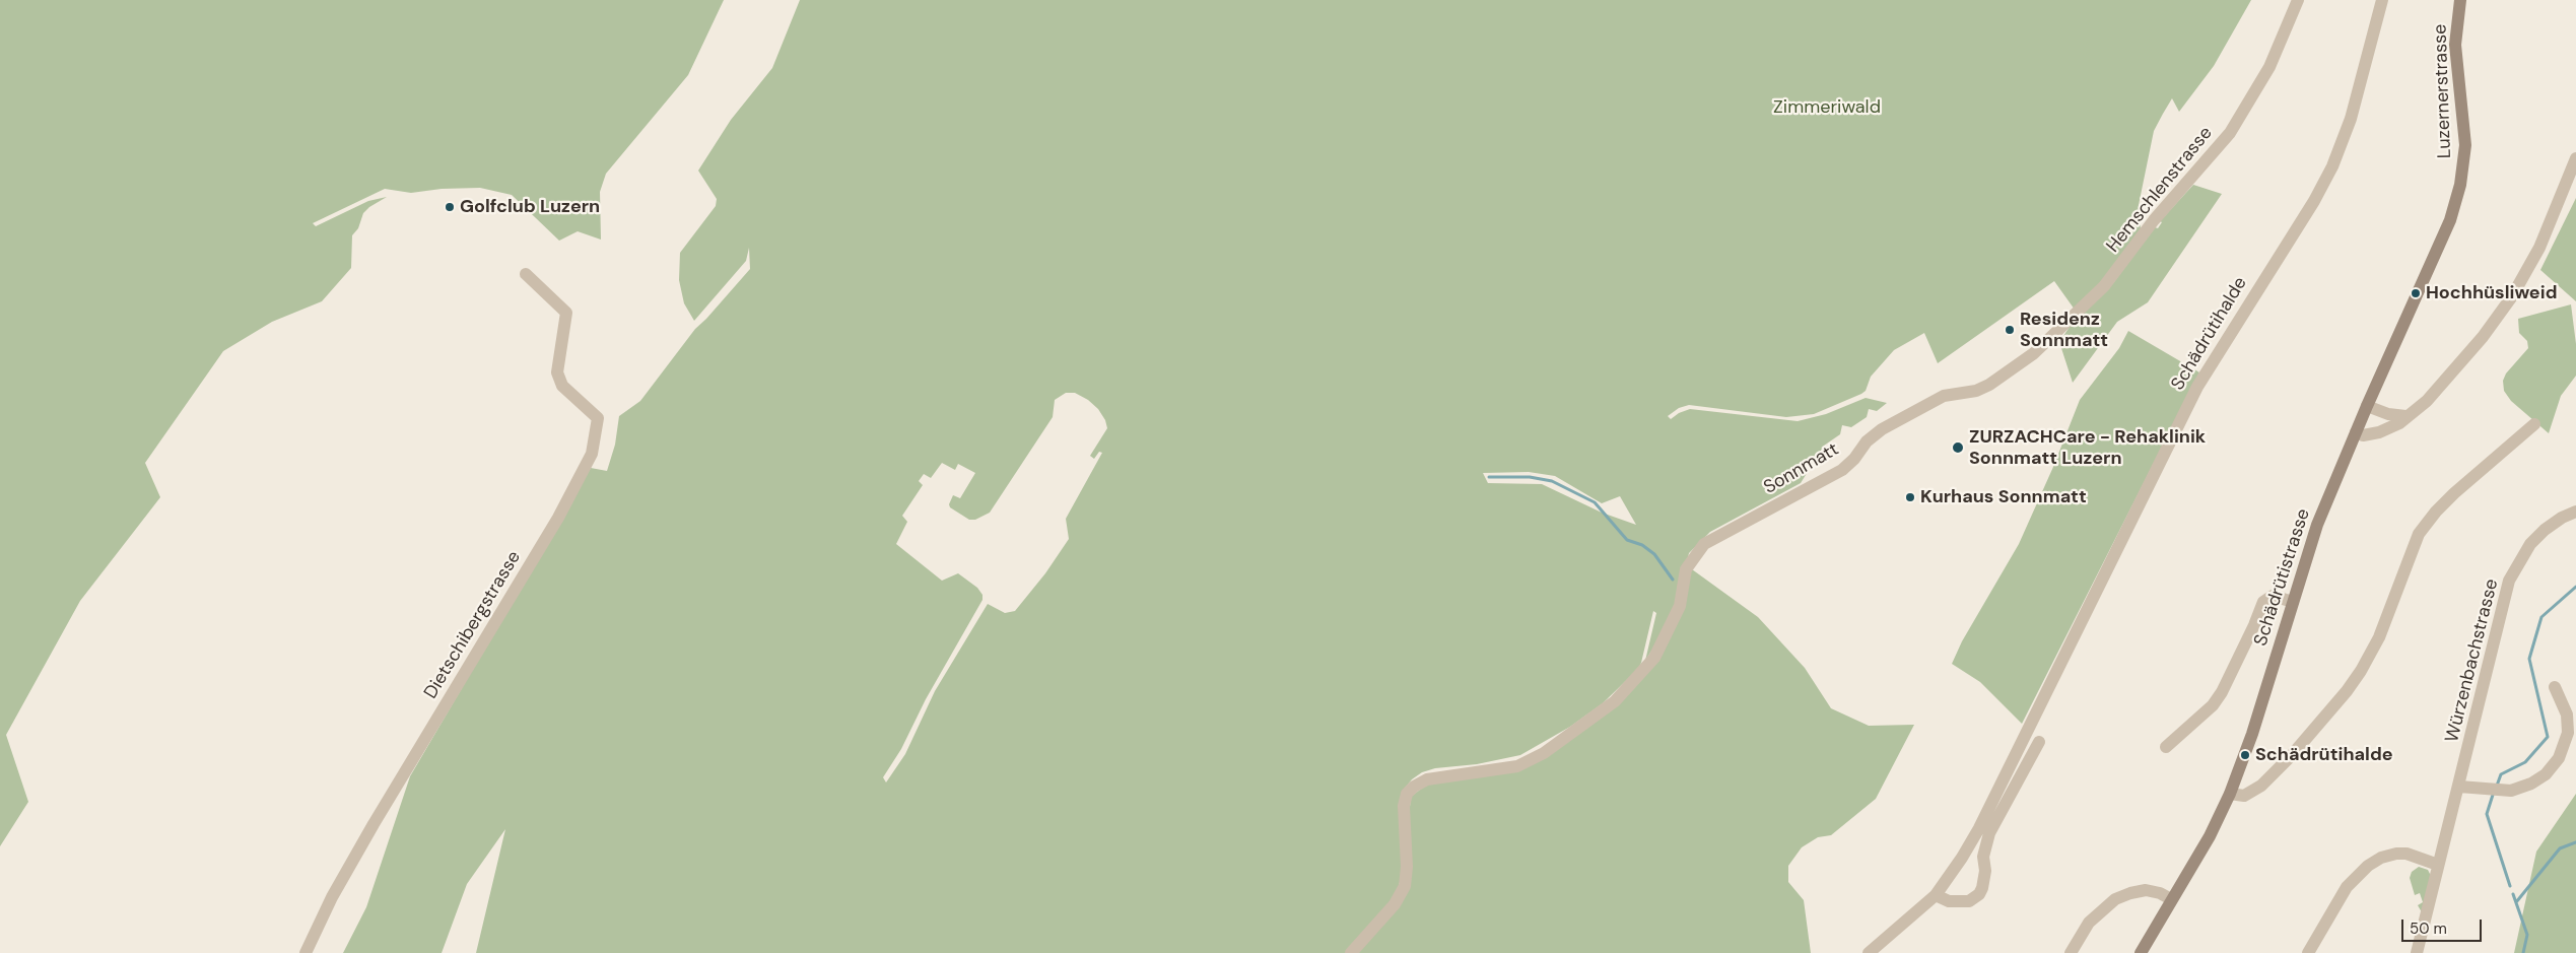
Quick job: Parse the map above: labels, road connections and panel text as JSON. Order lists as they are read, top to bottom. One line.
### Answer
{"streets":{"main road":["Luzernerstrasse","Schädrütistrasse"],"street":["Hemschlenstrasse","Schädrütihalde","Sonnmatt","Dietschibergstrasse","Würzenbachstrasse"]},"crossings":[["Luzernerstrasse","Schädrütistrasse"],["Hemschlenstrasse","Sonnmatt"]],"parks":["Zimmeriwald"],"places":["Golfclub Luzern","Hochhüsliweid","Residenz Sonnmatt","ZURZACHCare - Rehaklinik Sonnmatt Luzern","Kurhaus Sonnmatt","Schädrütihalde"],"scale_bar":"50 m"}
